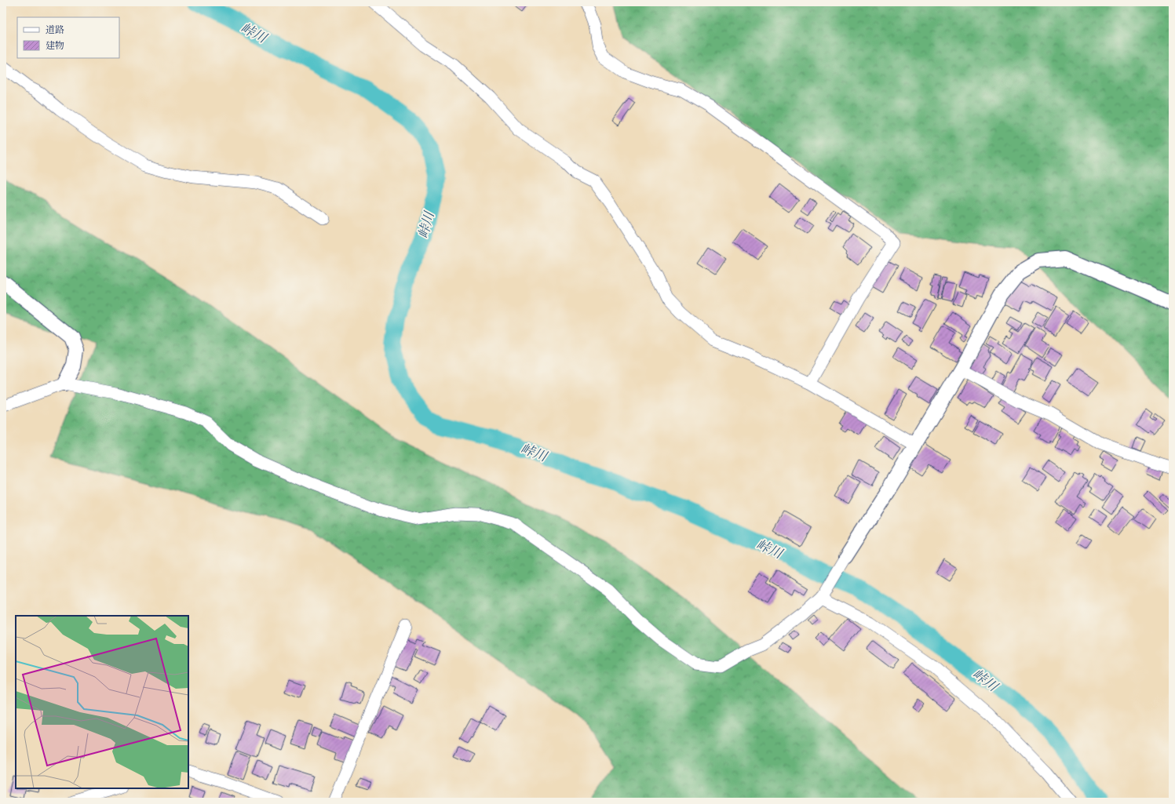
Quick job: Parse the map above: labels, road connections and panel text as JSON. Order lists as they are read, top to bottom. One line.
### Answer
{"water":["峠川"],"legend":["道路","建物"]}
